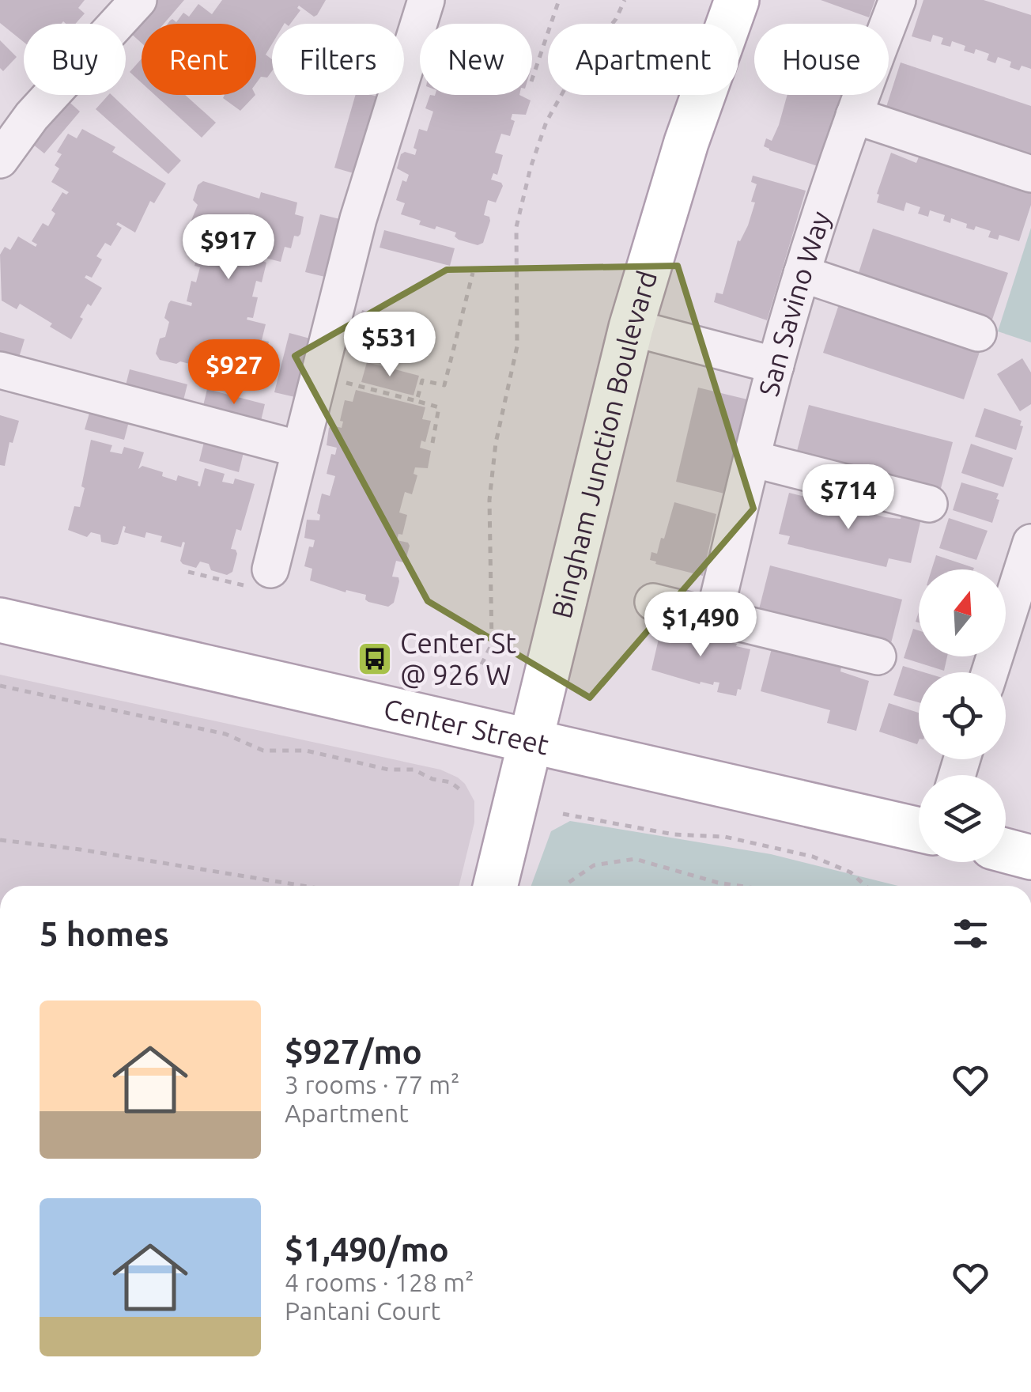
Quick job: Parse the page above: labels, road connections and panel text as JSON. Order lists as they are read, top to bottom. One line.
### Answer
{"streets":{"main road":["Bingham Junction Boulevard","Center Street"],"street":["San Savino Way"]},"crossings":[["Bingham Junction Boulevard","Center Street"]],"places":{"bus stop":["Center St @ 926 W"]},"north":"top","page":{"chip":["Buy","Rent","Filters","New","Apartment","House"],"price":["$917","$531","$927","$714","$1,490"],"heading":"5 homes","list":[{"name":"$927/mo","note":"3 rooms · 77 m² · Apartment"},{"name":"$1,490/mo","note":"4 rooms · 128 m² · Pantani Court"}]}}
